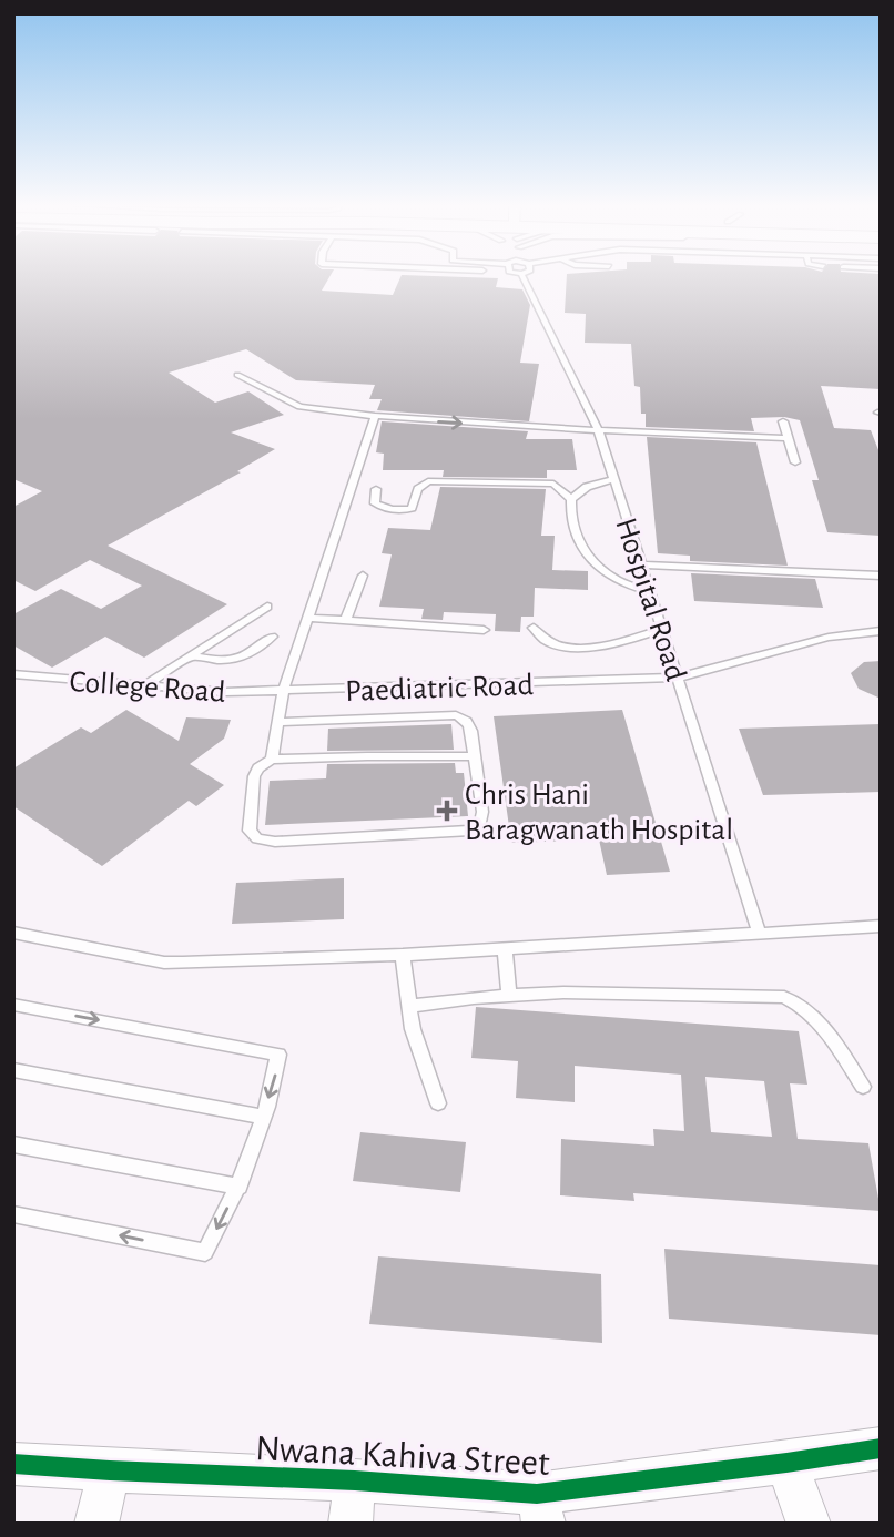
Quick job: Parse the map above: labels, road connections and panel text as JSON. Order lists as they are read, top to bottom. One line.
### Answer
{"streets":{"street":["Nwana Kahiva Street"],"lane":["Hospital Road","College Road","Paediatric Road"]},"crossings":[["Hospital Road","Paediatric Road"],["College Road","Paediatric Road"]],"places":{"health":["Chris Hani Baragwanath Hospital"]}}
